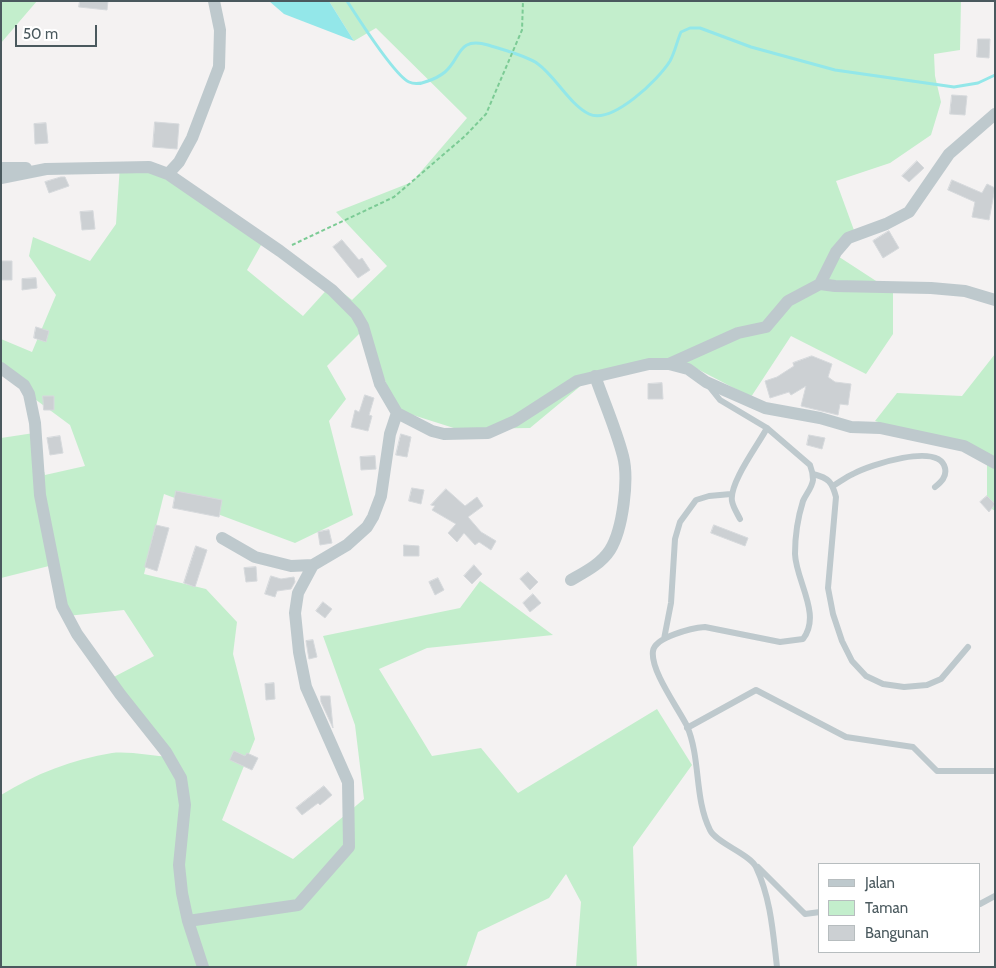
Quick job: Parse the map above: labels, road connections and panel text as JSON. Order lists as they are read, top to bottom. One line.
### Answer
{"legend":["Jalan","Taman","Bangunan"],"scale_bar":"50 m"}
